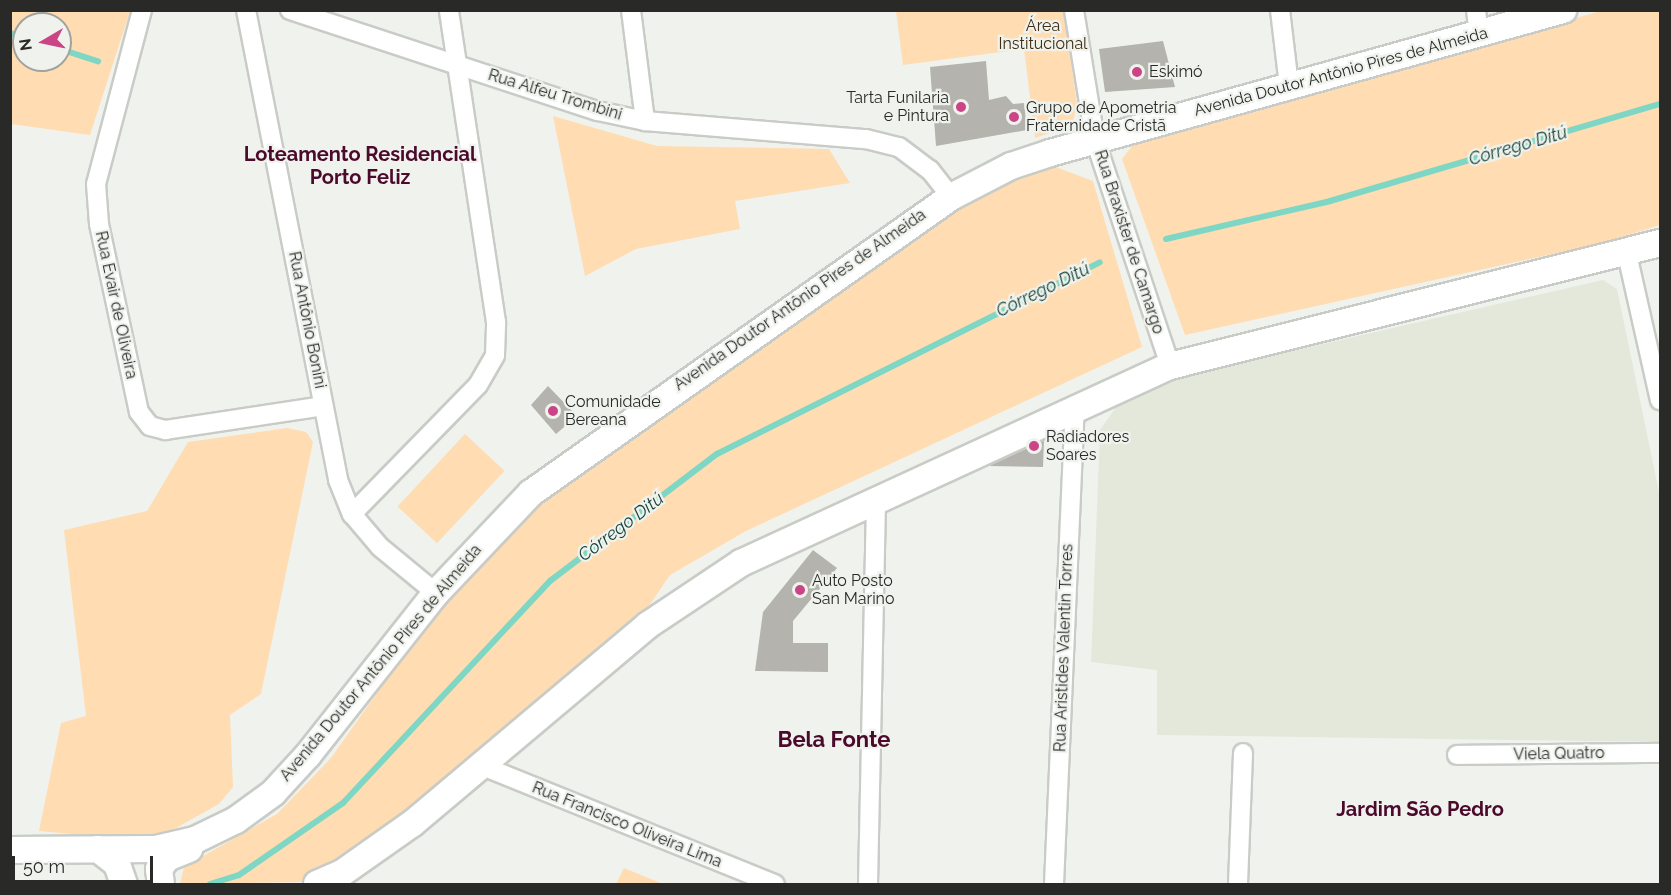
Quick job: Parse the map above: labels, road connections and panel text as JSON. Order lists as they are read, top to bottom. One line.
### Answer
{"streets":{"main road":["Avenida Doutor Antônio Pires de Almeida"],"street":["Rua Alfeu Trombini","Rua Braxister de Camargo","Rua Evair de Oliveira","Rua Antônio Bonini","Rua Aristides Valentin Torres","Viela Quatro","Rua Francisco Oliveira Lima"]},"crossings":[["Avenida Doutor Antônio Pires de Almeida","Rua Alfeu Trombini"],["Avenida Doutor Antônio Pires de Almeida","Rua Braxister de Camargo"],["Avenida Doutor Antônio Pires de Almeida","Rua Antônio Bonini"],["Rua Evair de Oliveira","Rua Antônio Bonini"]],"districts":["Loteamento Residencial Porto Feliz","Bela Fonte","Jardim São Pedro"],"water":["Córrego Ditú"],"parks":["Área Institucional"],"places":["Eskimó","Tarta Funilaria e Pintura","Grupo de Apometria Fraternidade Cristã","Comunidade Bereana","Radiadores Soares","Auto Posto San Marino"],"scale_bar":"50 m","north":"left"}
